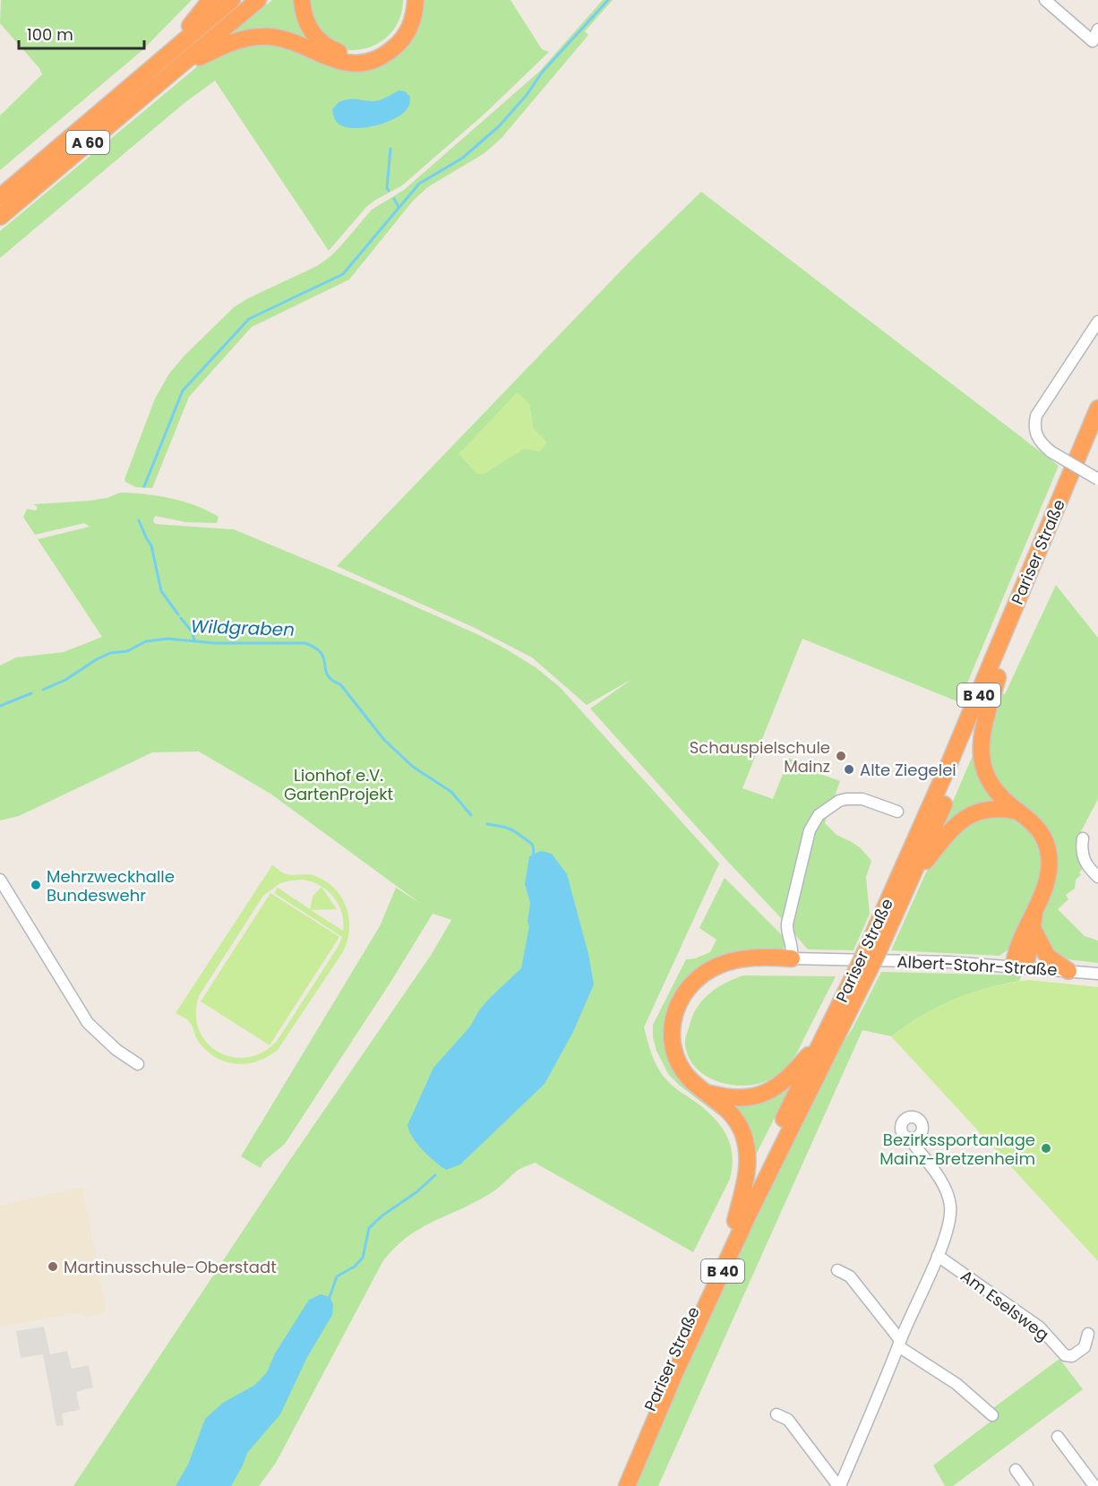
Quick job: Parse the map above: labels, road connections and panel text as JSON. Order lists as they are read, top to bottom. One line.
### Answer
{"streets":{"highway":["A 60","Pariser Straße","B 40"],"street":["Albert-Stohr-Straße","Am Eselsweg"]},"crossings":[["Pariser Straße","B 40"],["B 40","Albert-Stohr-Straße"]],"water":["Wildgraben"],"parks":["Lionhof e.V. GartenProjekt"],"places":["Schauspielschule Mainz","Alte Ziegelei","Mehrzweckhalle Bundeswehr","Bezirkssportanlage Mainz-Bretzenheim","Martinusschule-Oberstadt"],"scale_bar":"100 m"}
